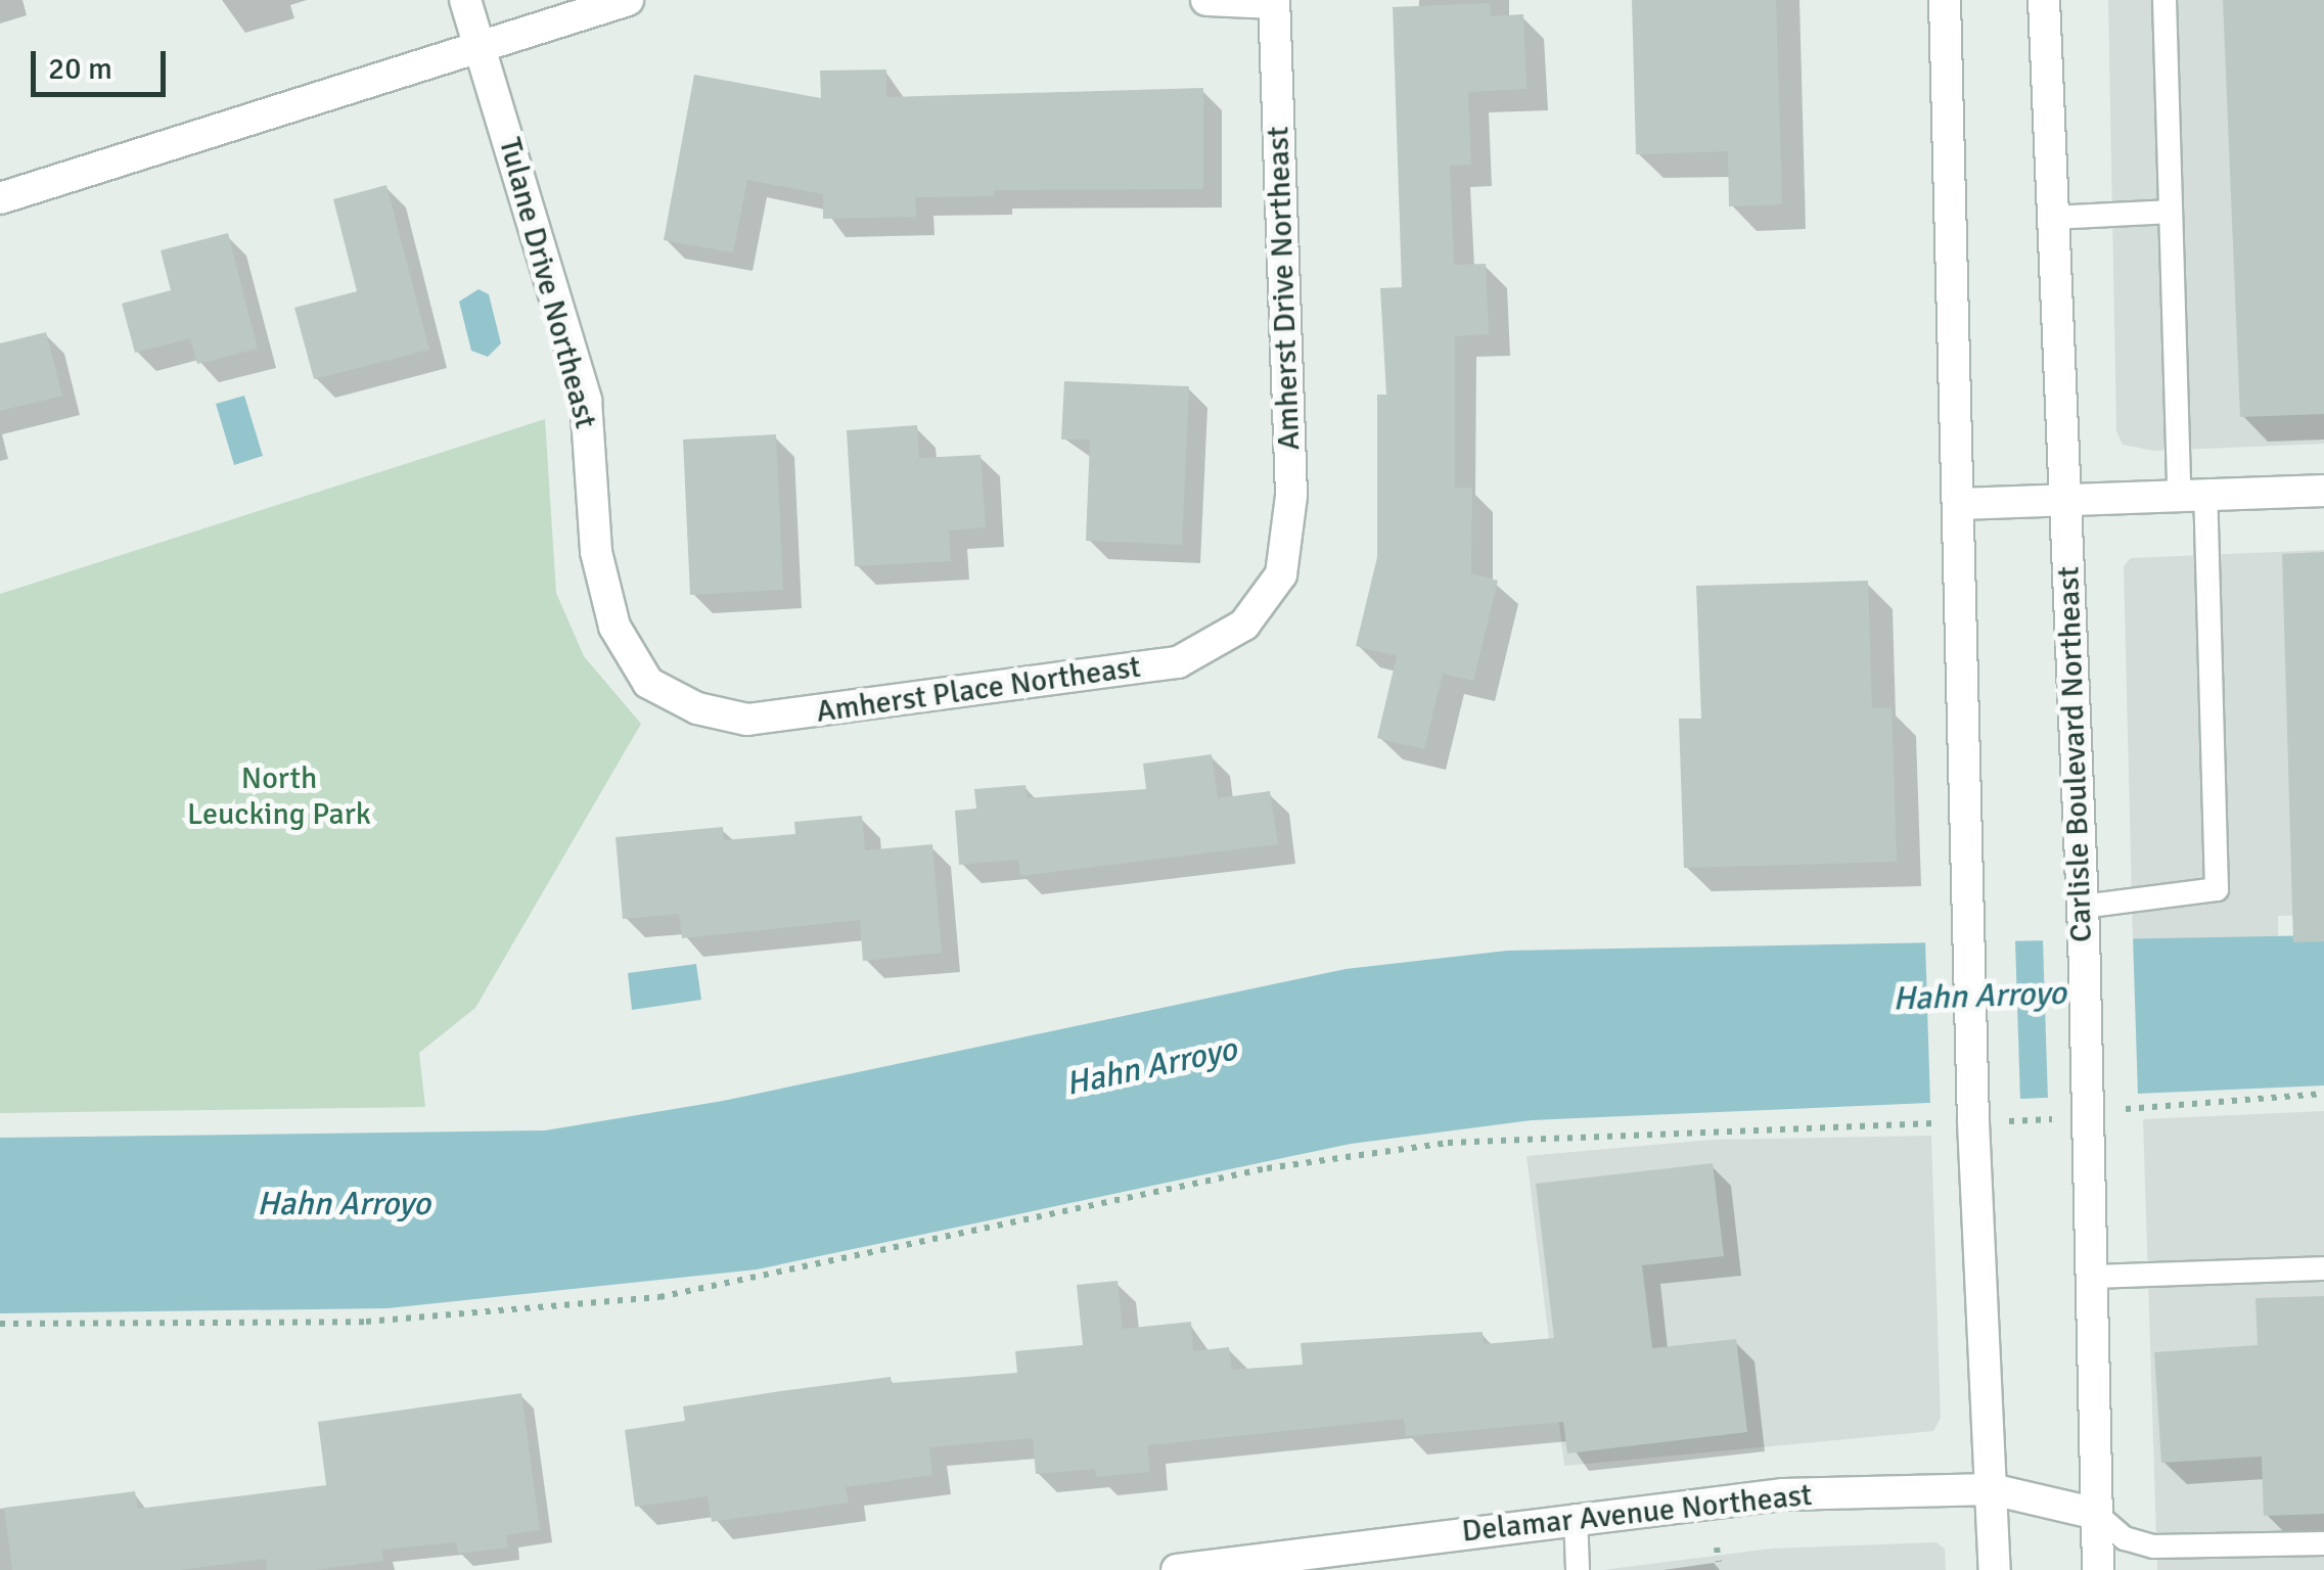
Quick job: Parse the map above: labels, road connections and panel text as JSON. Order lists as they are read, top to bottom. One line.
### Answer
{"streets":{"street":["Tulane Drive Northeast","Amherst Drive Northeast","Amherst Place Northeast","Carlisle Boulevard Northeast","Delamar Avenue Northeast"]},"crossings":[["Tulane Drive Northeast","Amherst Place Northeast"],["Amherst Drive Northeast","Amherst Place Northeast"],["Carlisle Boulevard Northeast","Delamar Avenue Northeast"]],"water":["Hahn Arroyo"],"parks":["North Leucking Park"],"scale_bar":"20 m"}
